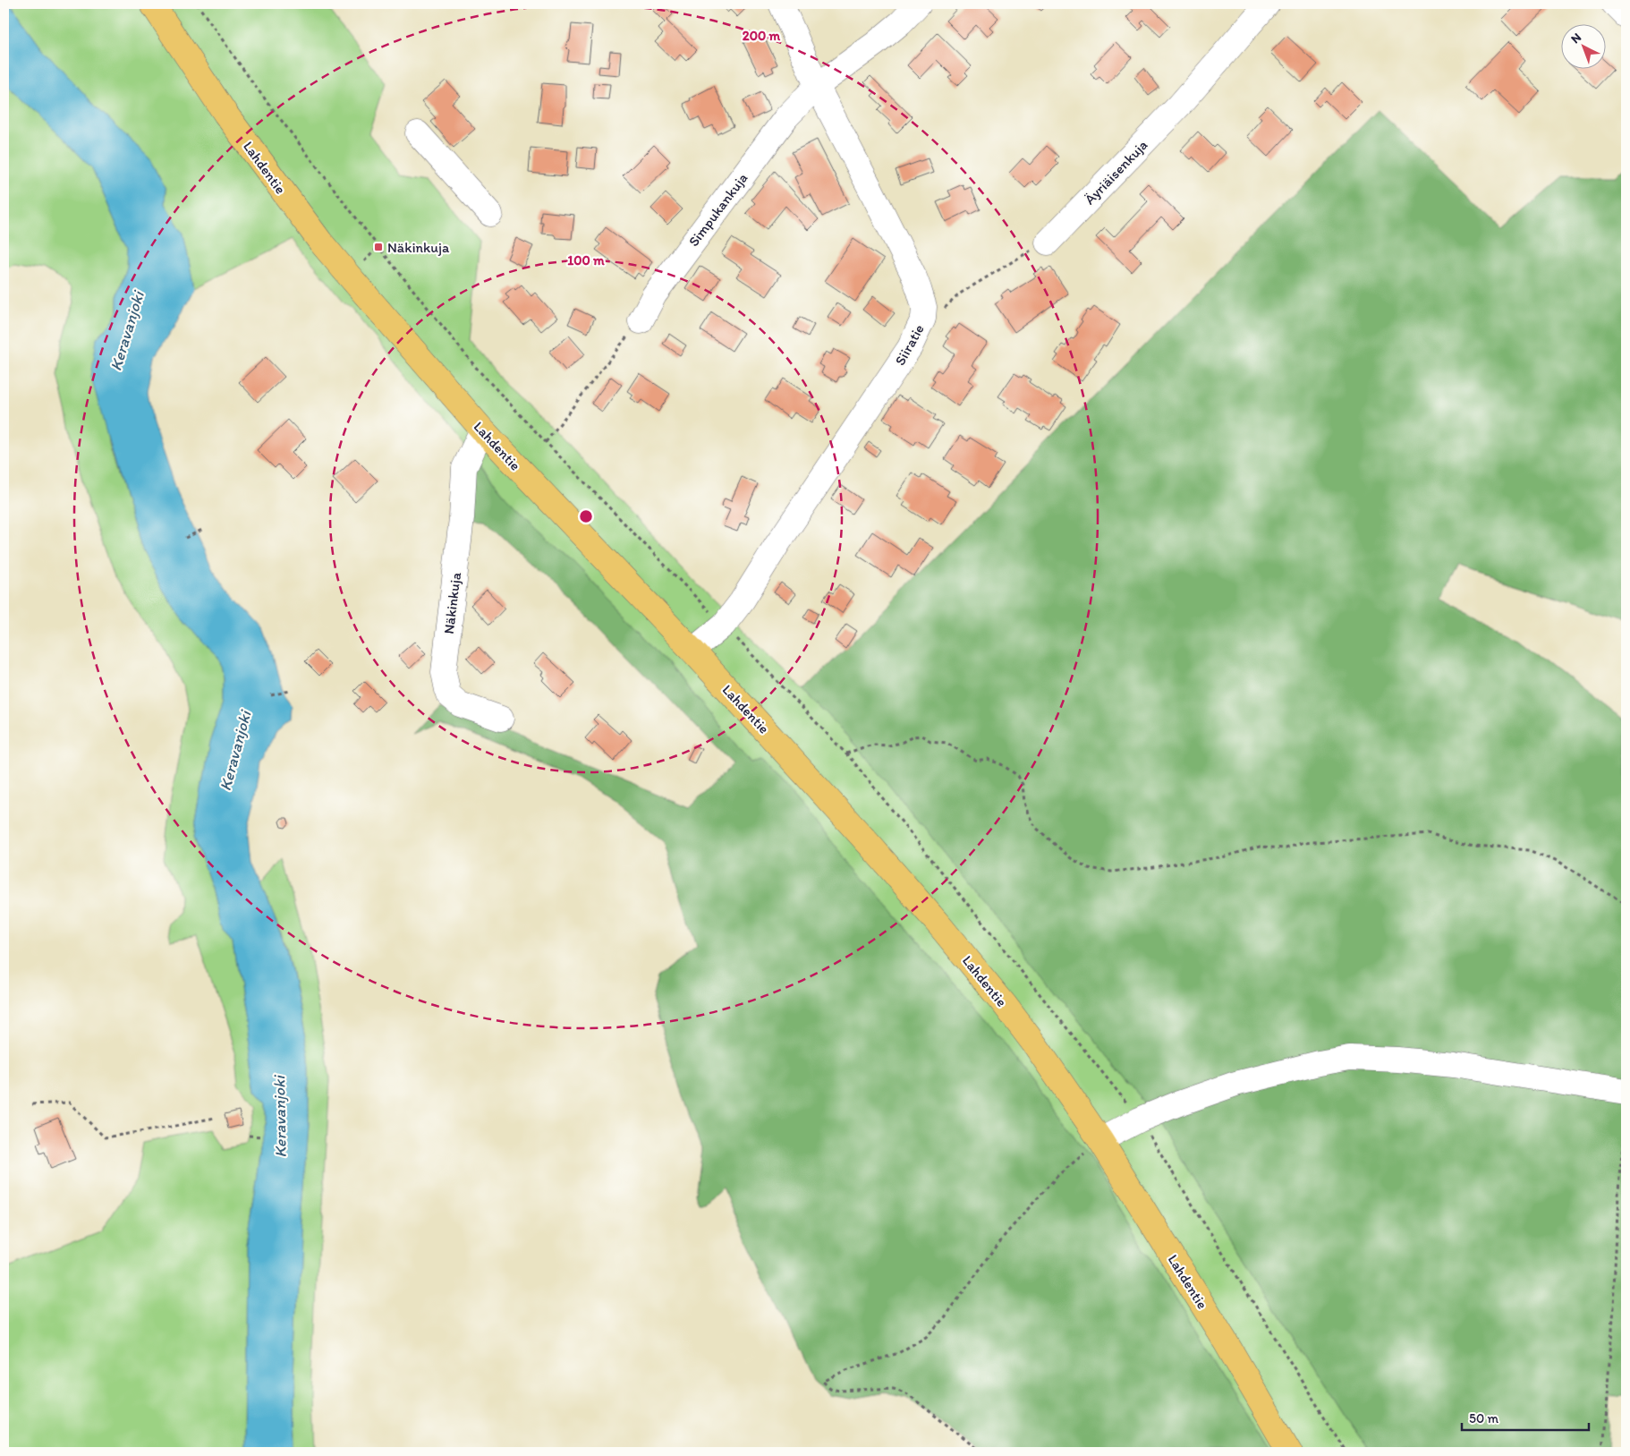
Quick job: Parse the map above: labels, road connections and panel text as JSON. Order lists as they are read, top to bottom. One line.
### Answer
{"streets":{"main road":["Lahdentie"],"street":["Äyriäisenkuja","Simpukankuja","Siiratie","Näkinkuja"]},"crossings":[["Lahdentie","Siiratie"],["Lahdentie","Näkinkuja"],["Simpukankuja","Siiratie"]],"water":["Keravanjoki"],"places":{"transit":["Näkinkuja"]},"scale_bar":"50 m","north":"top left","rings":["200 m","100 m"]}
